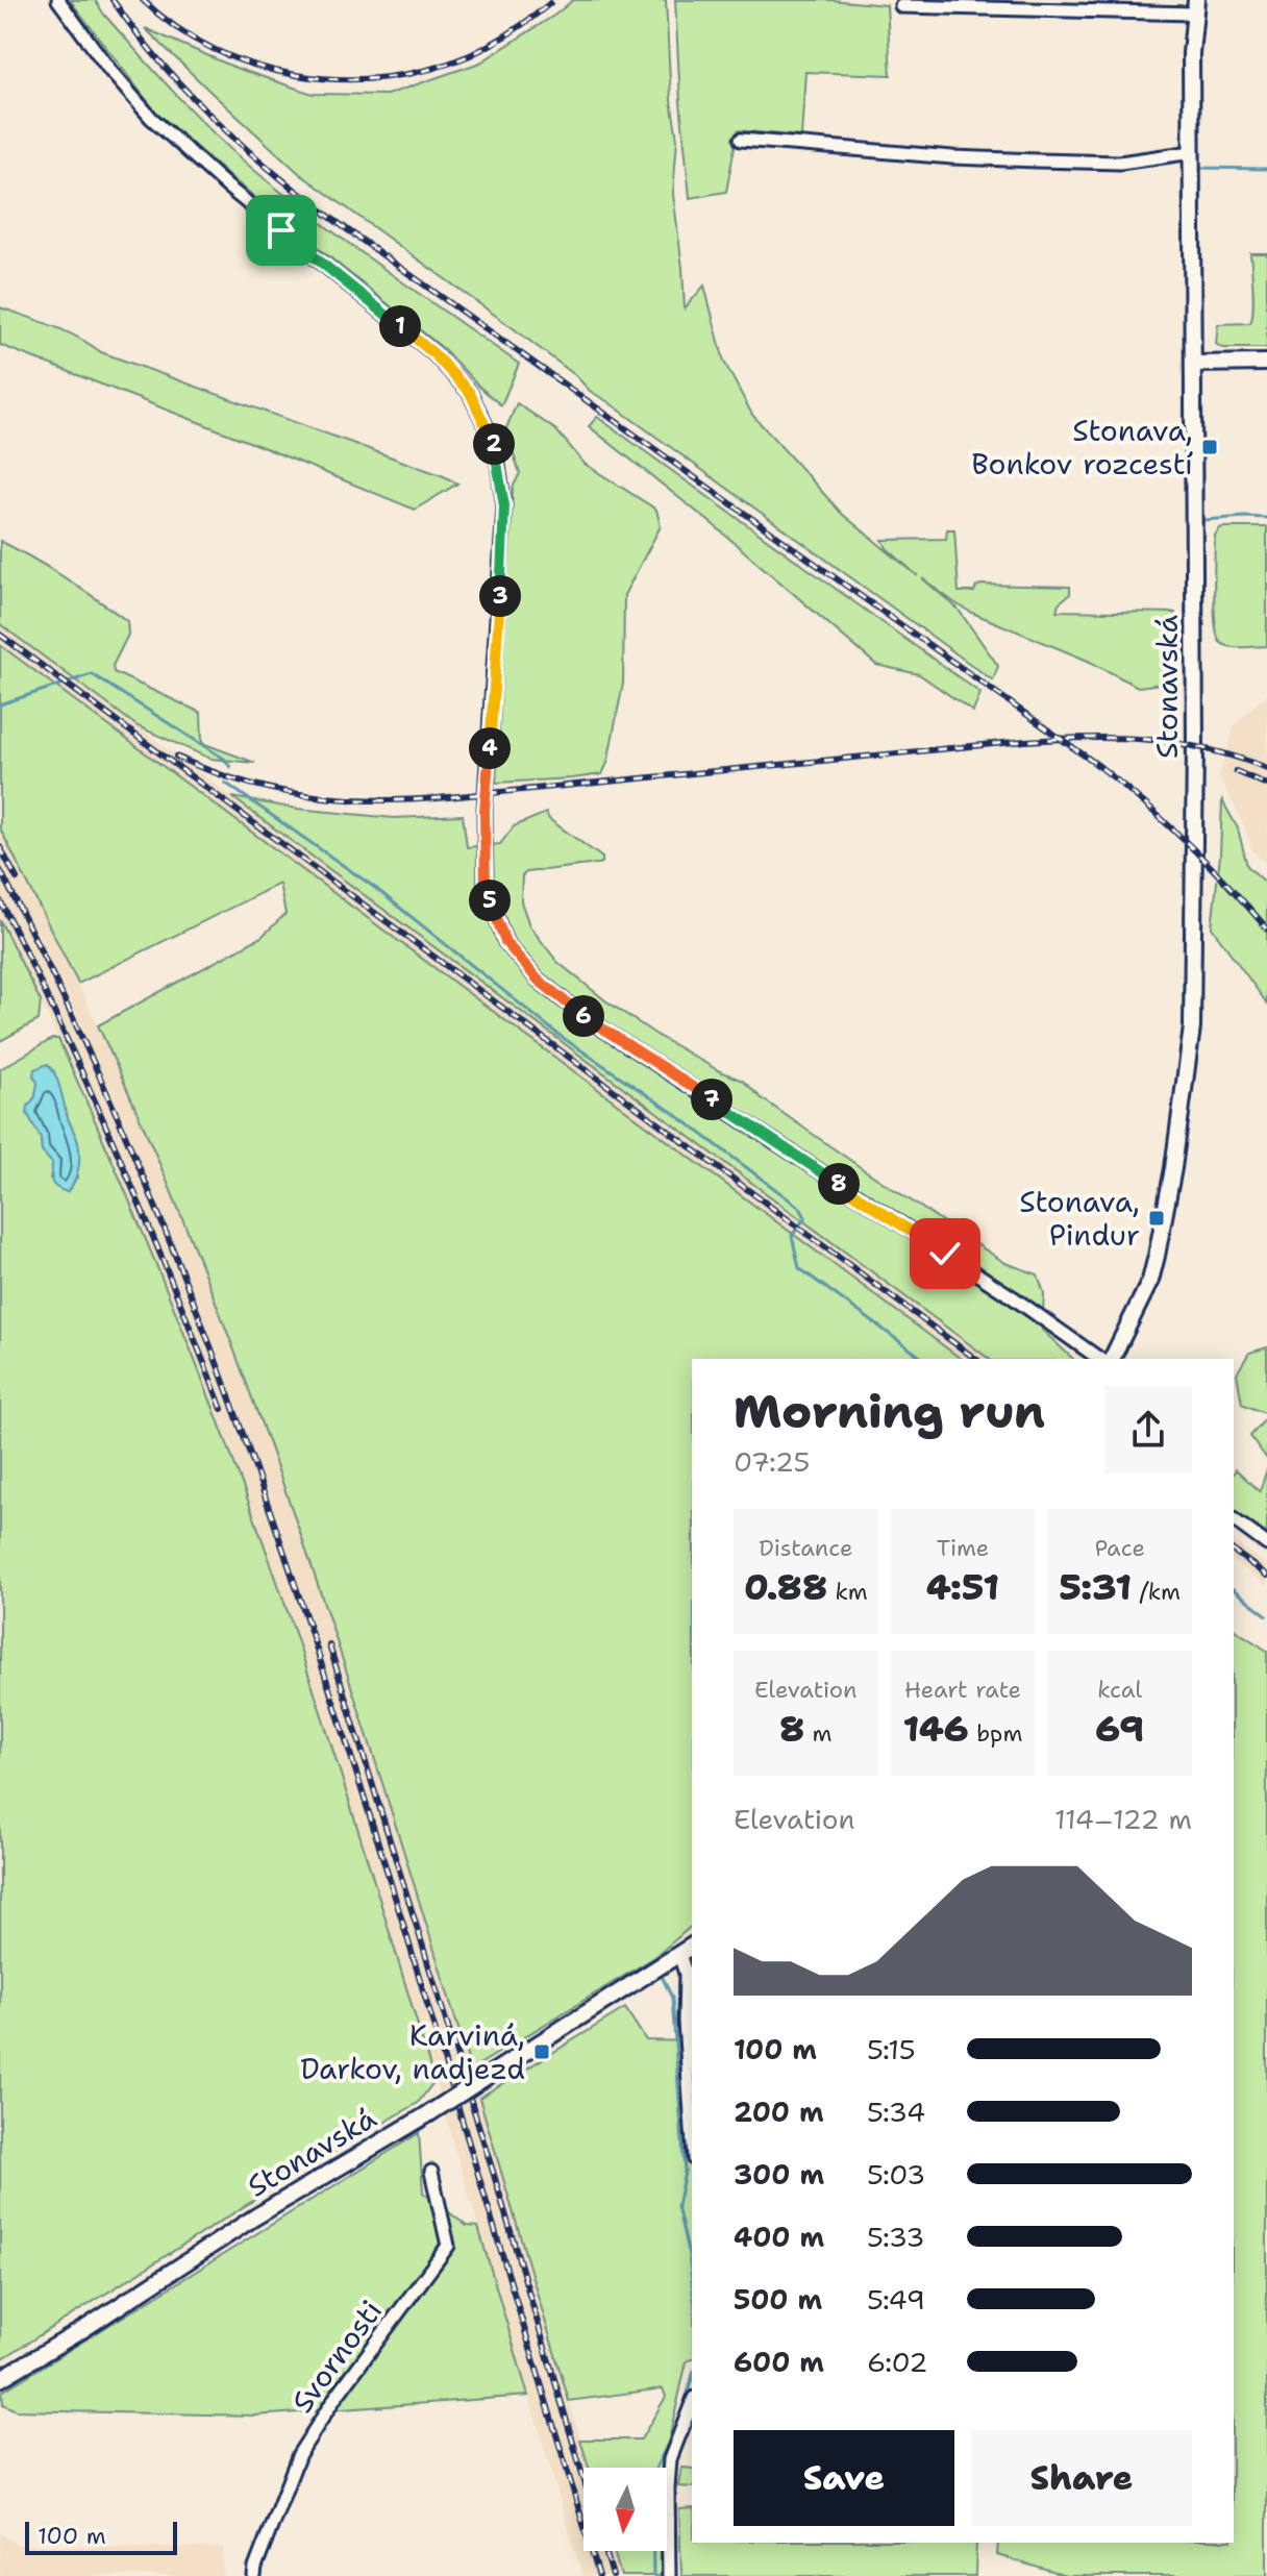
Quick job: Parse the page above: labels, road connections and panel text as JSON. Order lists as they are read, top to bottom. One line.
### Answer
{"streets":{"street":["Stonavská","Svornosti"]},"places":{"transit":["Stonava, Bonkov rozcestí","Stonava, Pindur","Karviná, Darkov, nadjezd"]},"scale_bar":"100 m","north":"bottom","page":{"pins":["1","2","3","4","5","6","7","8"],"heading":["Morning run","07:25"],"stats":[["Distance","0.88 km"],["Time","4:51"],["Pace","5:31 /km"],["Elevation","8 m"],["Heart rate","146 bpm"],["kcal","69"]],"chart":["Elevation","114–122 m"],"list":[{"name":"100 m","note":"5:15"},{"name":"200 m","note":"5:34"},{"name":"300 m","note":"5:03"},{"name":"400 m","note":"5:33"},{"name":"500 m","note":"5:49"},{"name":"600 m","note":"6:02"}],"buttons":["Save","Share"],"scale":"100 m"}}
